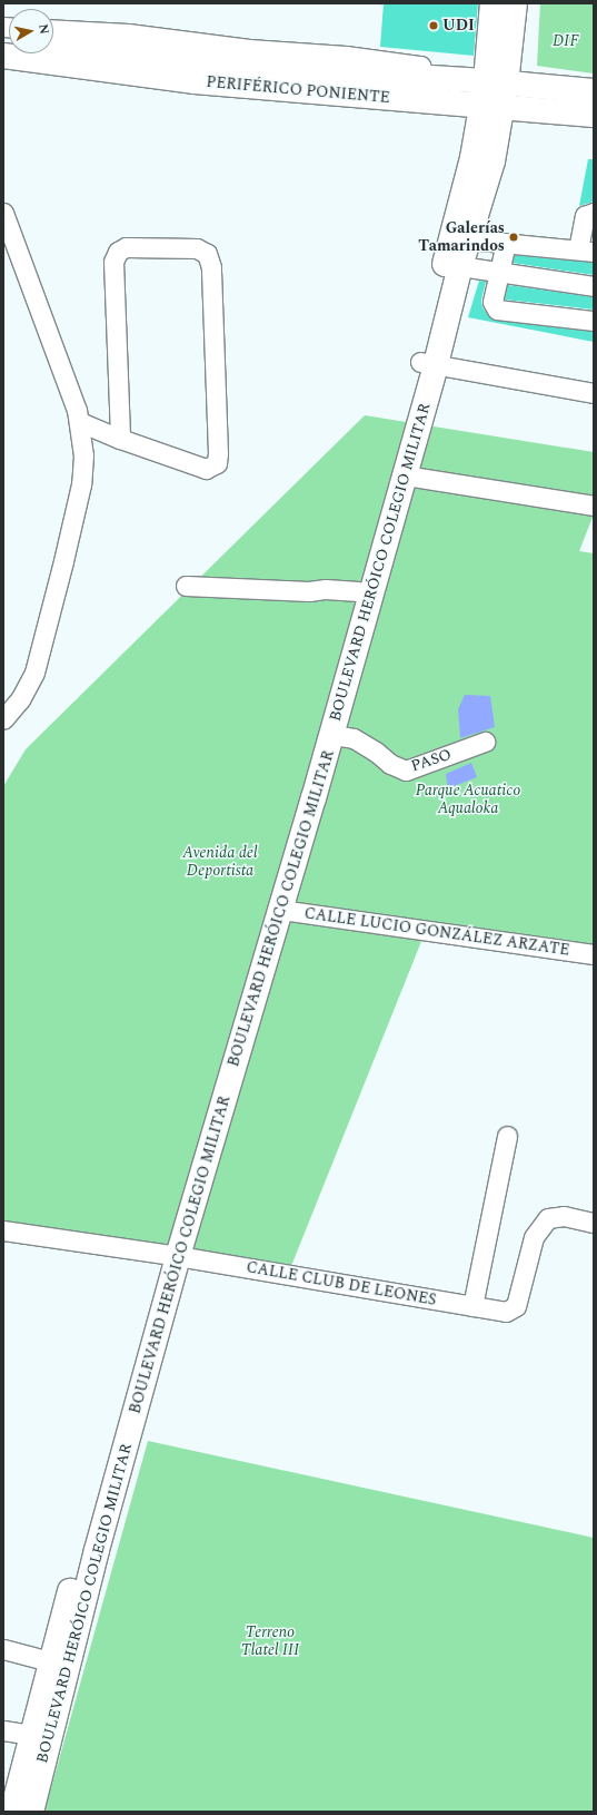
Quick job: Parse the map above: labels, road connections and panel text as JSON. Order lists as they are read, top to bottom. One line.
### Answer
{"streets":{"main road":["PERIFÉRICO PONIENTE","BOULEVARD HERÓICO COLEGIO MILITAR"],"street":["PASO","CALLE LUCIO GONZÁLEZ ARZATE","CALLE CLUB DE LEONES"]},"crossings":[["PERIFÉRICO PONIENTE","BOULEVARD HERÓICO COLEGIO MILITAR"],["BOULEVARD HERÓICO COLEGIO MILITAR","PASO"],["BOULEVARD HERÓICO COLEGIO MILITAR","CALLE LUCIO GONZÁLEZ ARZATE"],["BOULEVARD HERÓICO COLEGIO MILITAR","CALLE CLUB DE LEONES"]],"parks":["DIF","Parque Acuatico Aqualoka","Avenida del Deportista","Terreno Tlatel III"],"places":["UDI","Galerías Tamarindos"],"north":"right"}
